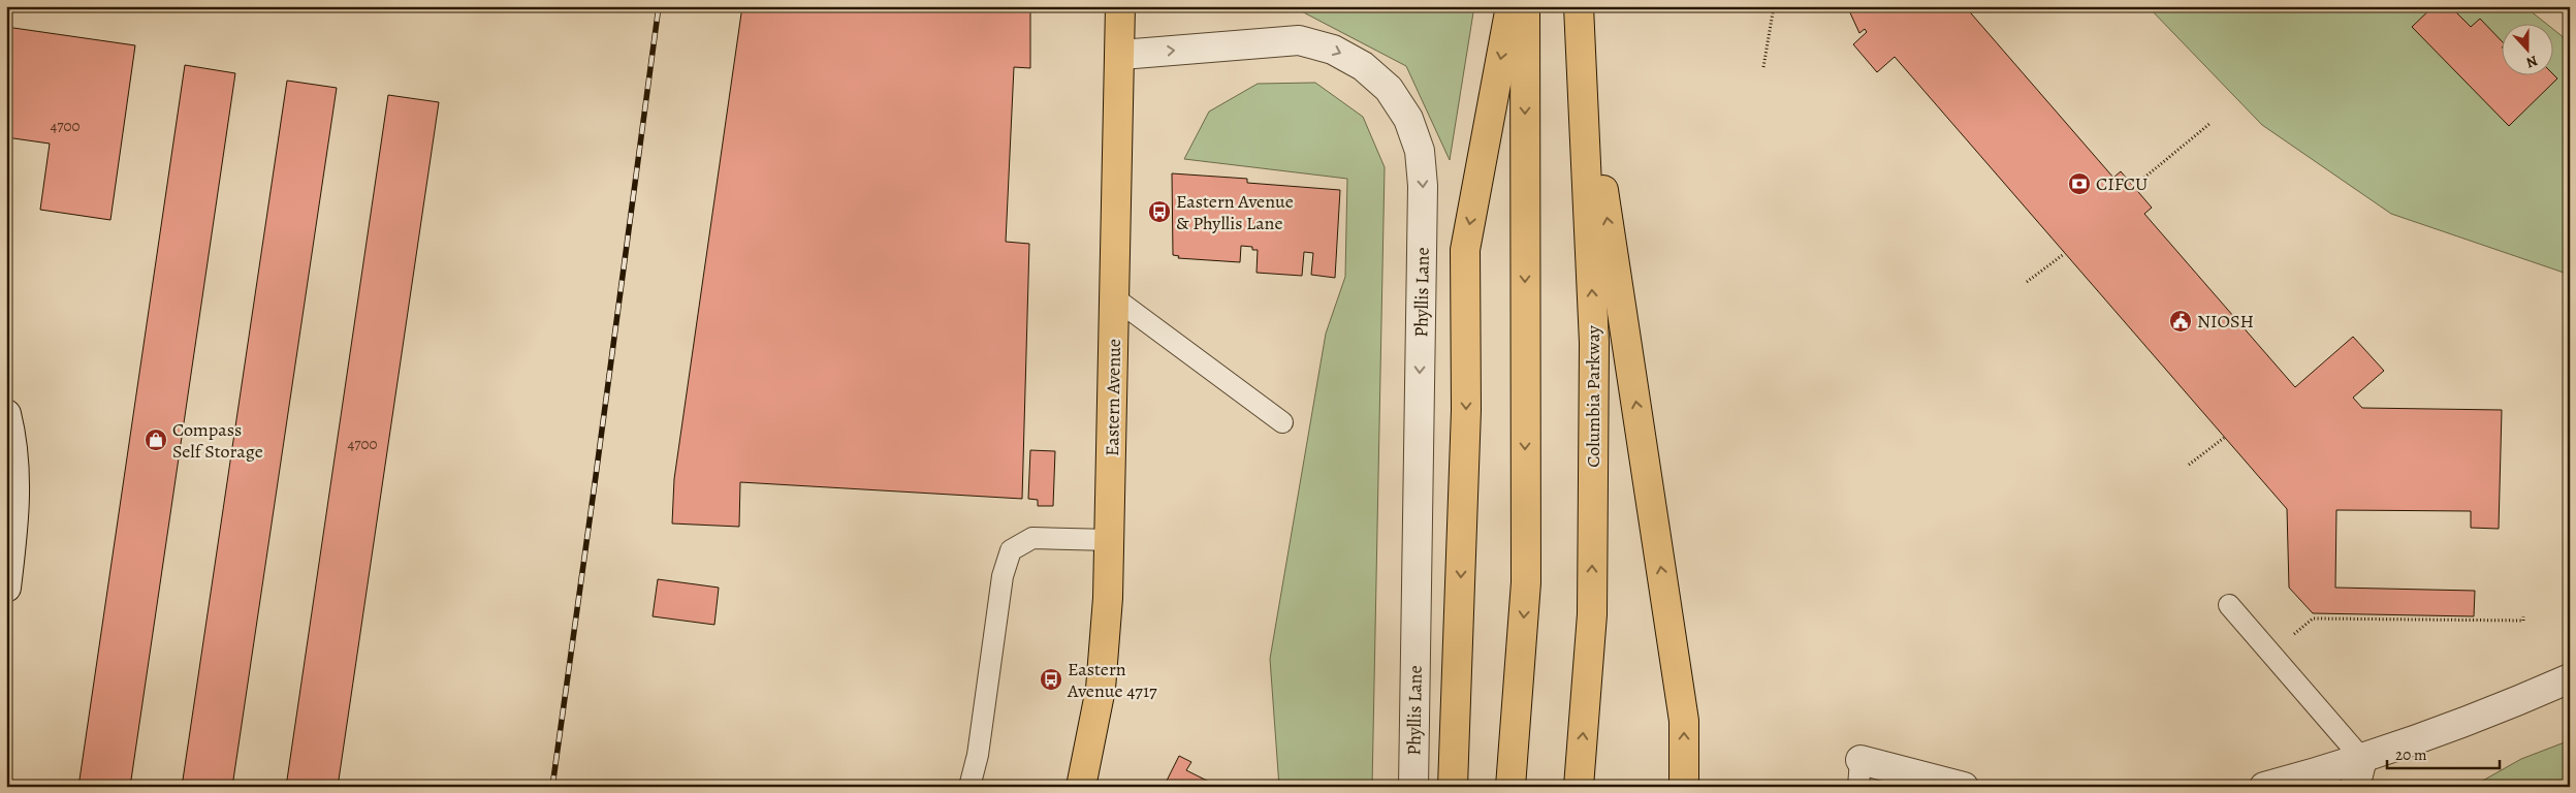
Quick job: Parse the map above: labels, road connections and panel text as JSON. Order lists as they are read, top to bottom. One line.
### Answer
{"streets":{"main road":["Columbia Parkway","Eastern Avenue"],"street":["Phyllis Lane"]},"crossings":[["Phyllis Lane","Eastern Avenue"]],"places":{"bank":["CIFCU"],"bus stop":["Eastern Avenue & Phyllis Lane","Eastern Avenue 4717"],"public building":["NIOSH"],"shop":["Compass Self Storage"]},"house_numbers":["4700","4700"],"scale_bar":"20 m","north":"bottom"}
